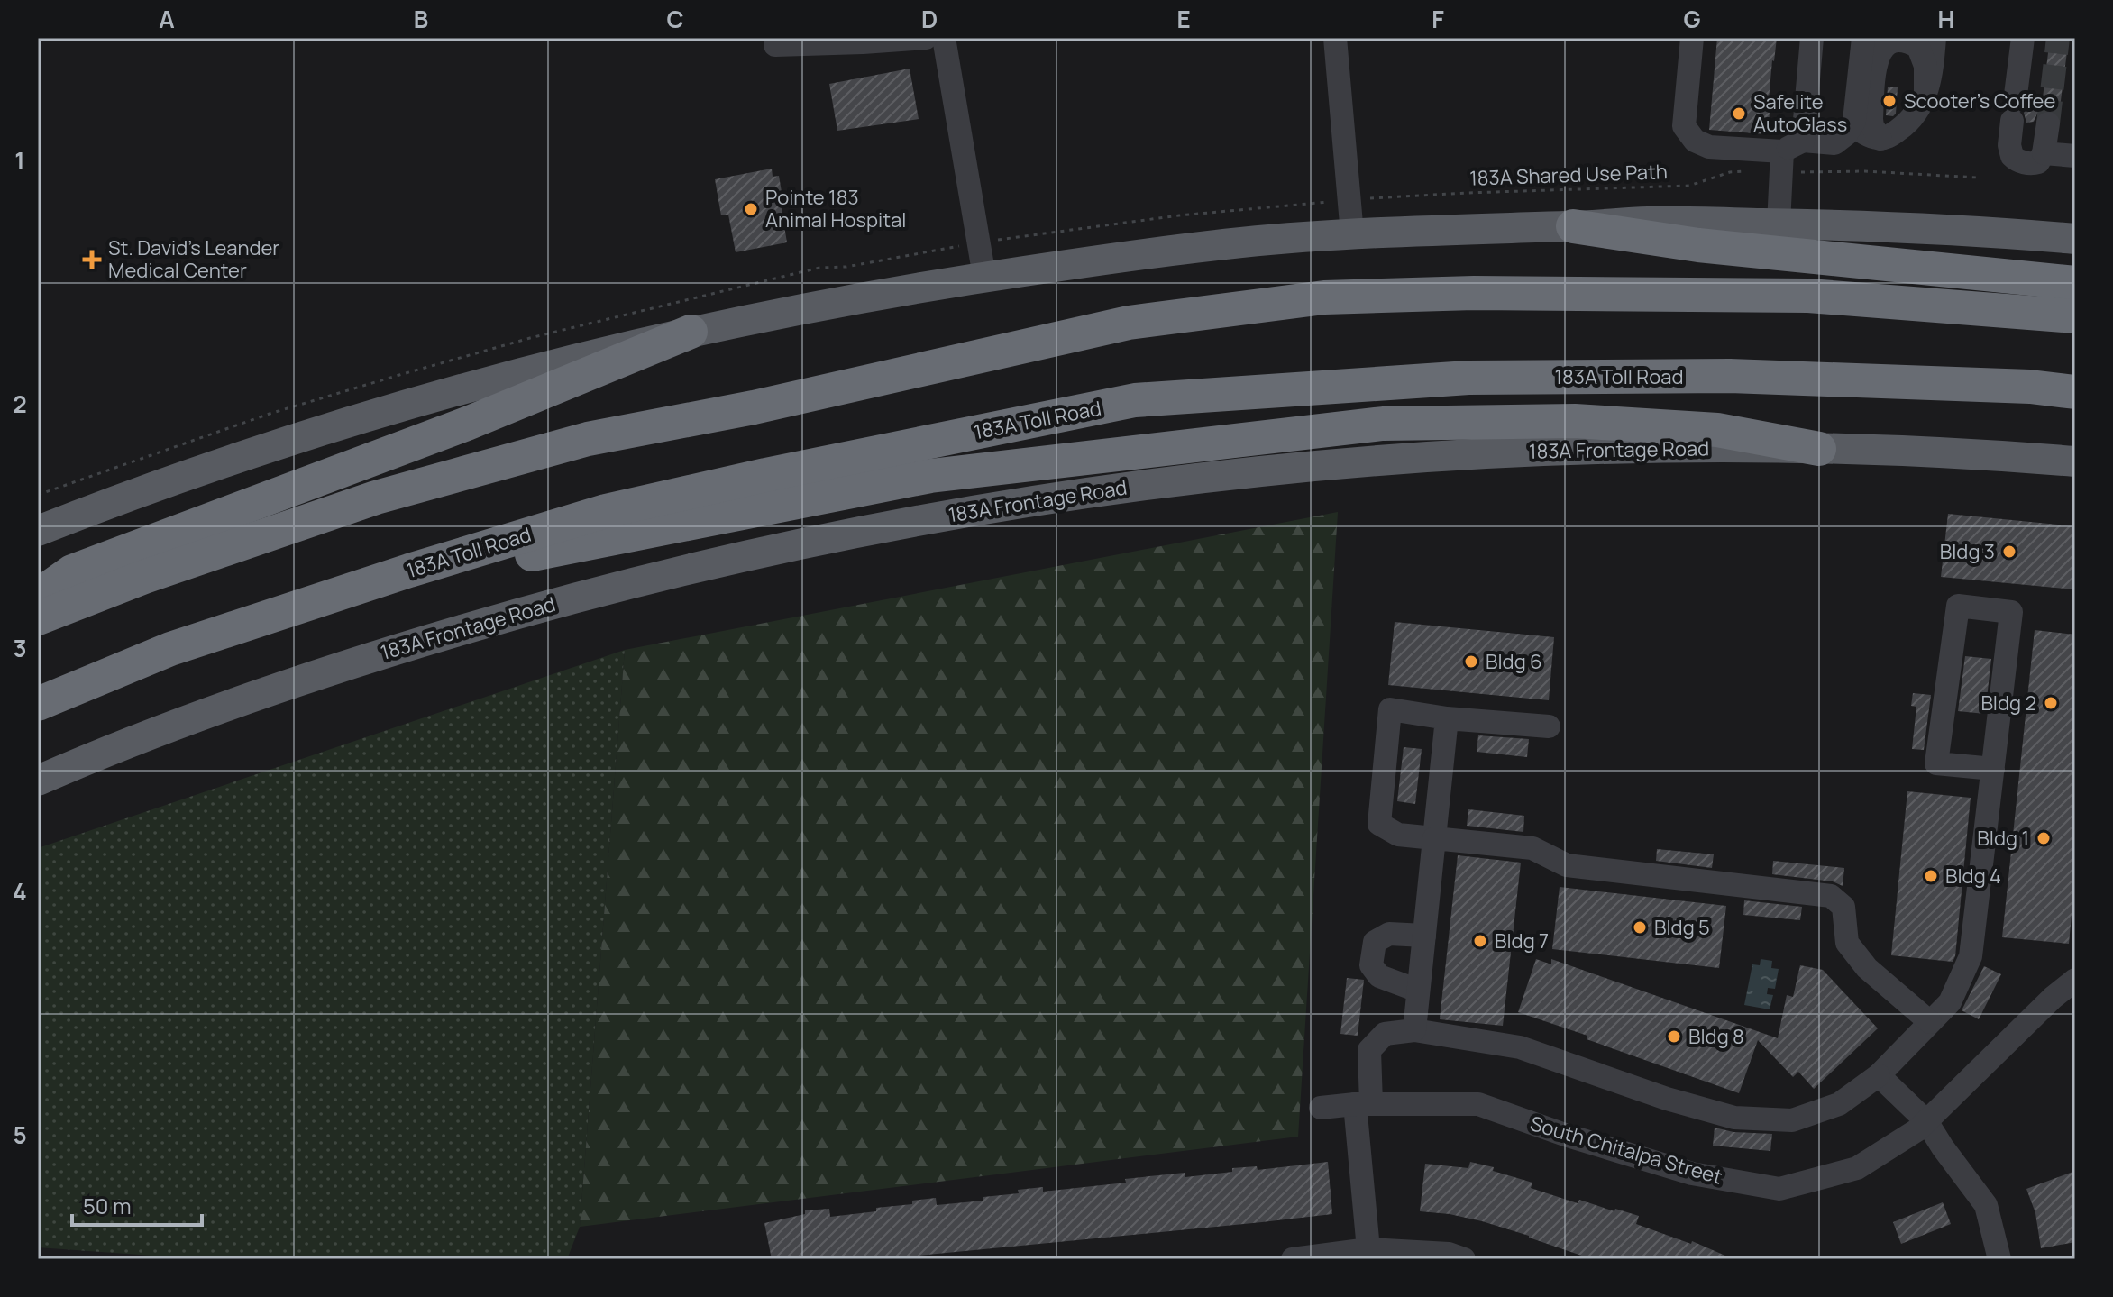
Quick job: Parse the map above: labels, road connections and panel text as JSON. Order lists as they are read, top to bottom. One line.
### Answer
{"streets":{"highway":["183A Toll Road"],"main road":["183A Frontage Road"],"street":["South Chitalpa Street"],"path":["183A Shared Use Path"]},"places":{"other":["Scooter's Coffee","Safelite AutoGlass","Pointe 183 Animal Hospital","Bldg 3","Bldg 6","Bldg 2","Bldg 1","Bldg 4","Bldg 5","Bldg 7","Bldg 8"],"health":["St. David’s Leander Medical Center"]},"scale_bar":"50 m","grid":{"columns":["A","B","C","D","E","F","G","H"],"rows":["1","2","3","4","5"]}}
